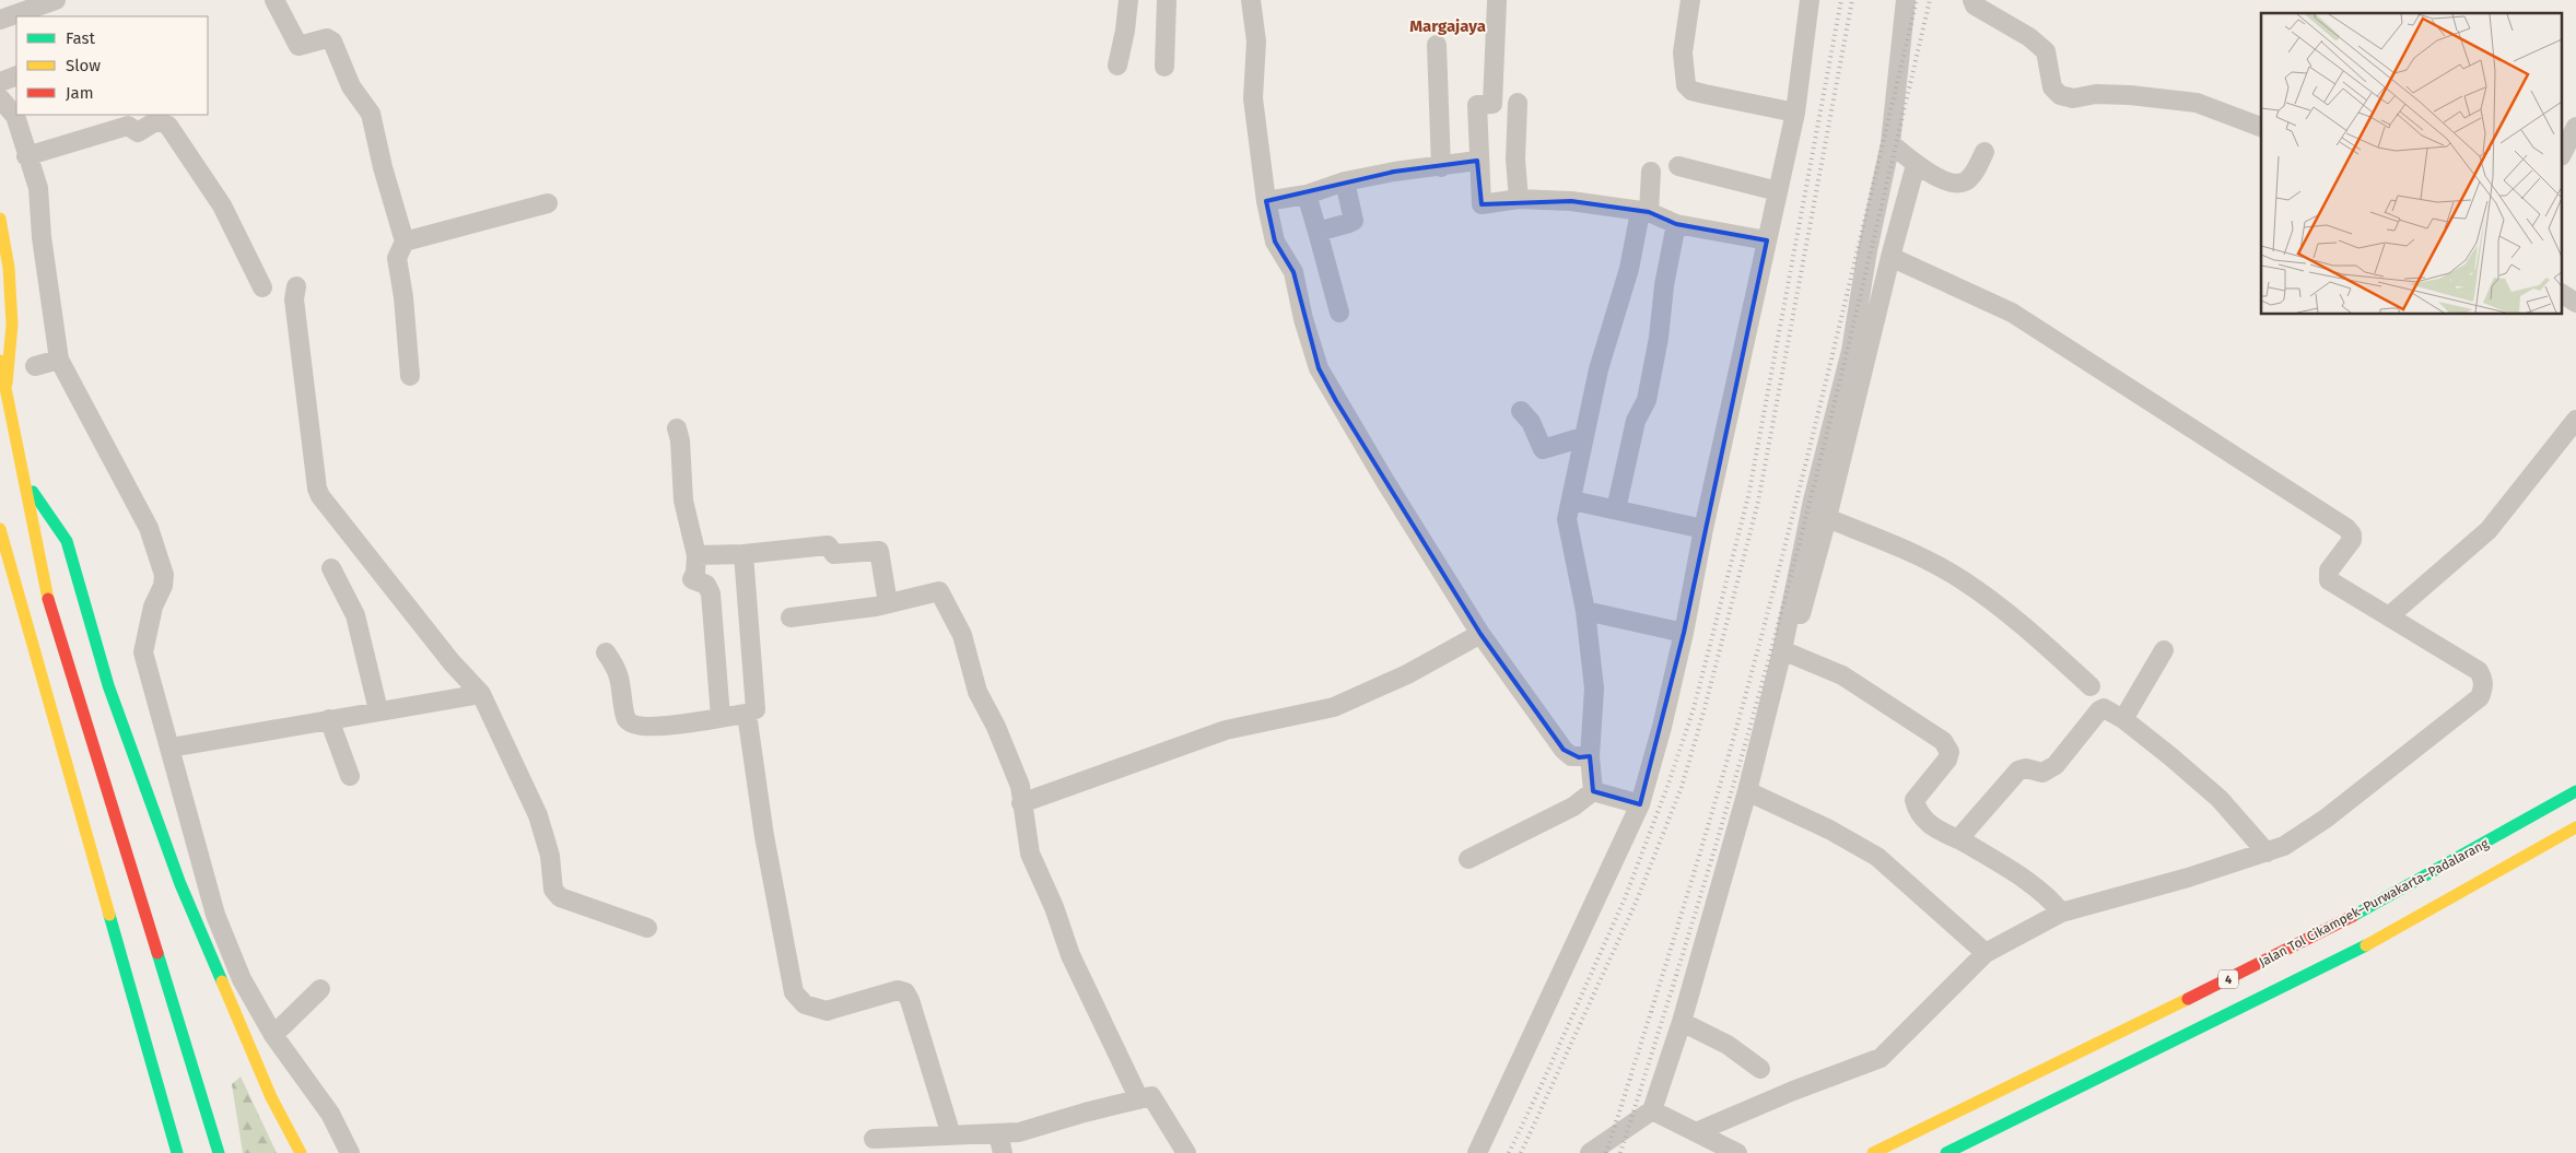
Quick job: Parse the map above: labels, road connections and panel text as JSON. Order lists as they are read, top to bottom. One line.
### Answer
{"streets":{"highway":["Jalan Tol Cikampek–Purwakarta–Padalarang","4"]},"districts":["Margajaya"],"legend":["Fast","Slow","Jam"]}
